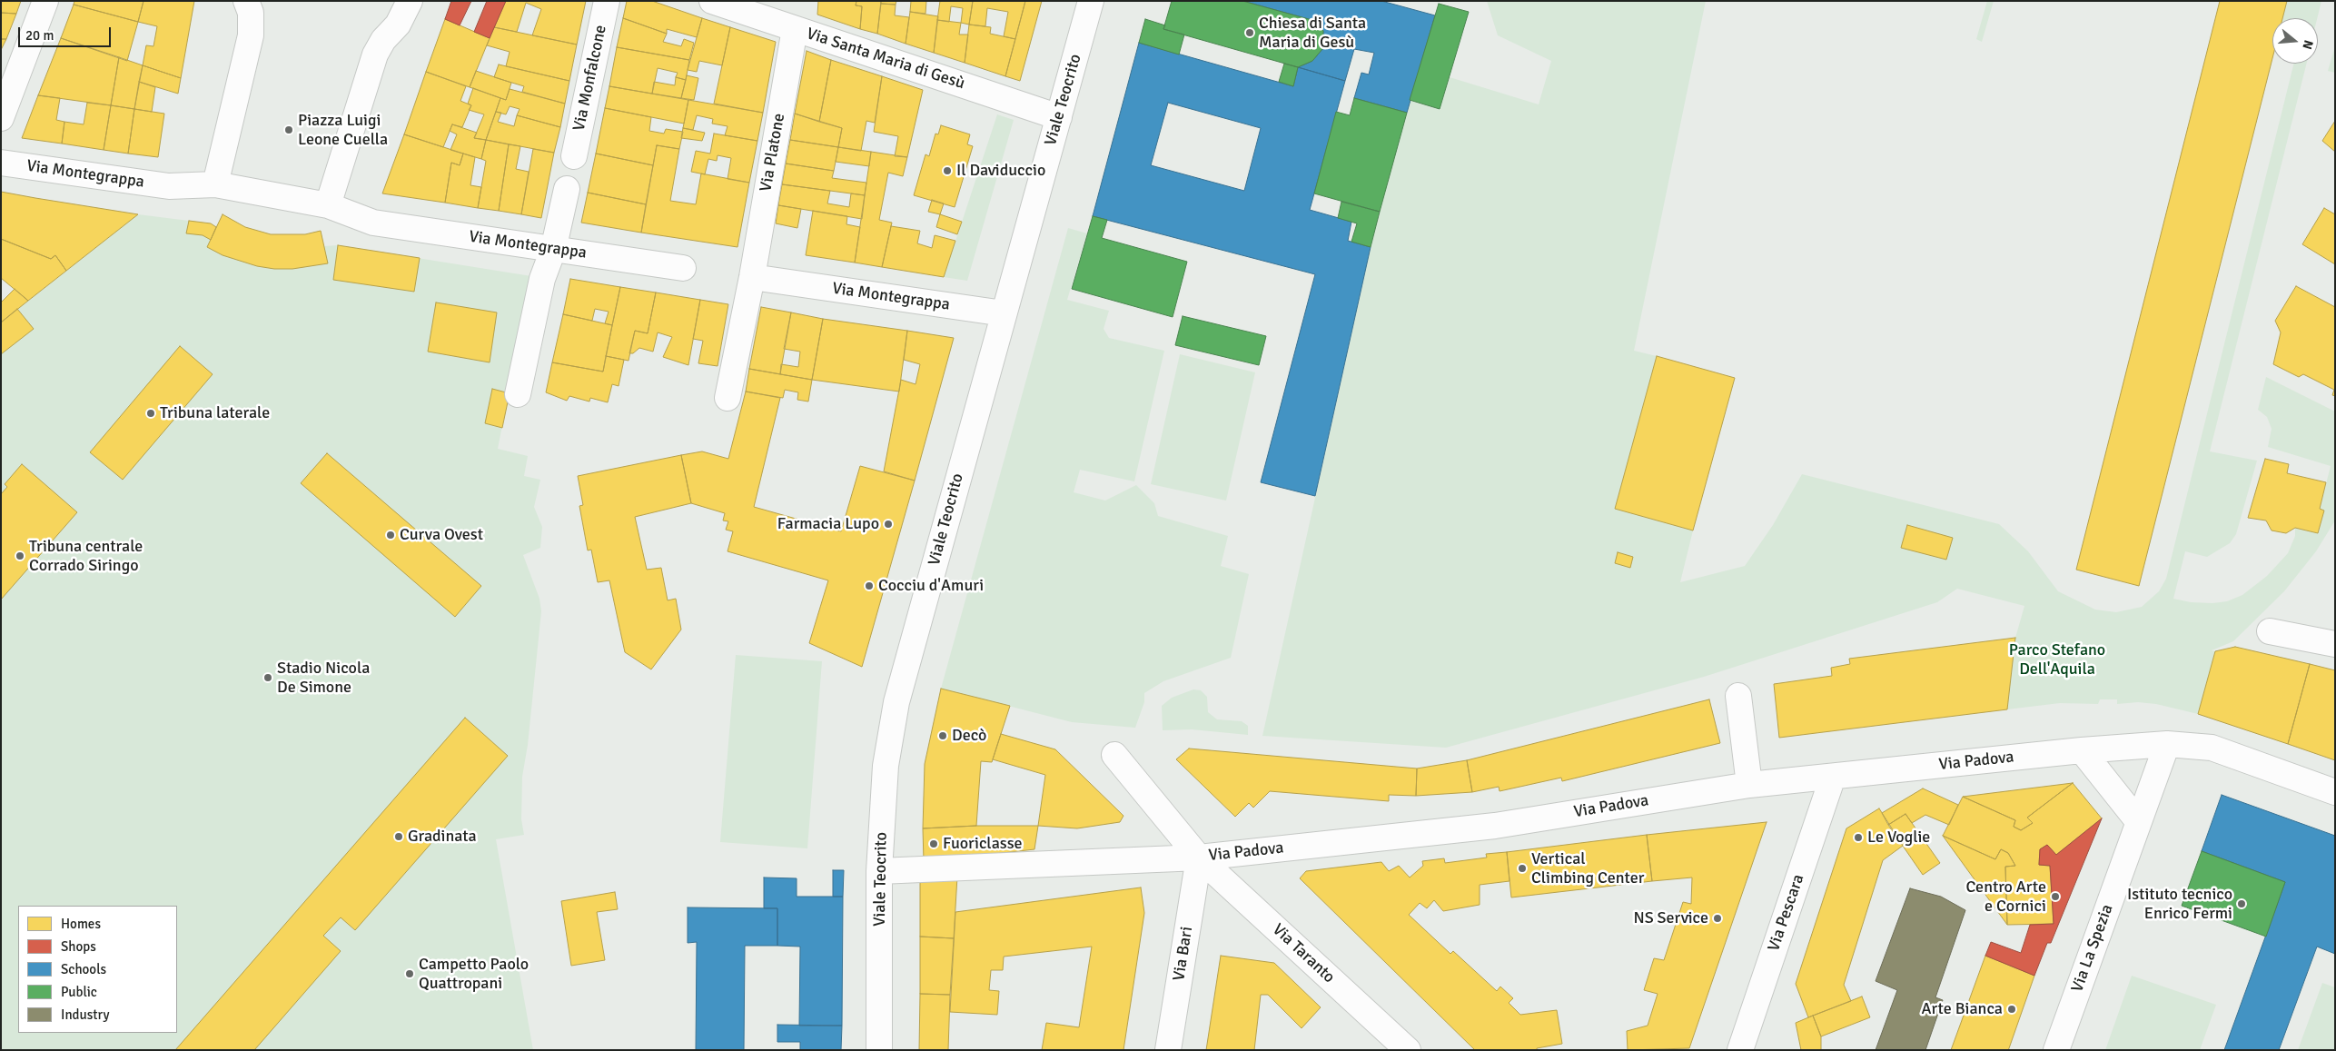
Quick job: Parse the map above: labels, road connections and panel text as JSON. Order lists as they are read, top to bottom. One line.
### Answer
{"streets":{"street":["Via Santa Maria di Gesù","Via Monfalcone","Viale Teocrito","Via Platone","Via Montegrappa","Via Padova","Via Pescara","Via La Spezia","Via Bari","Via Taranto"]},"crossings":[["Via Santa Maria di Gesù","Viale Teocrito"],["Via Santa Maria di Gesù","Via Platone"],["Viale Teocrito","Via Montegrappa"],["Viale Teocrito","Via Padova"],["Via Platone","Via Montegrappa"],["Via Padova","Via Pescara"],["Via Padova","Via La Spezia"],["Via Padova","Via Bari"],["Via Padova","Via Taranto"],["Via Bari","Via Taranto"]],"parks":["Parco Stefano Dell'Aquila"],"places":["Chiesa di Santa Maria di Gesù","Piazza Luigi Leone Cuella","Il Daviduccio","Tribuna laterale","Farmacia Lupo","Curva Ovest","Tribuna centrale Corrado Siringo","Cocciu d'Amuri","Stadio Nicola De Simone","Decò","Gradinata","Le Voglie","Fuoriclasse","Vertical Climbing Center","Centro Arte e Cornici","Istituto tecnico Enrico Fermi","NS Service","Campetto Paolo Quattropani","Arte Bianca"],"legend":["Homes","Shops","Schools","Public","Industry"],"scale_bar":"20 m","north":"right"}
